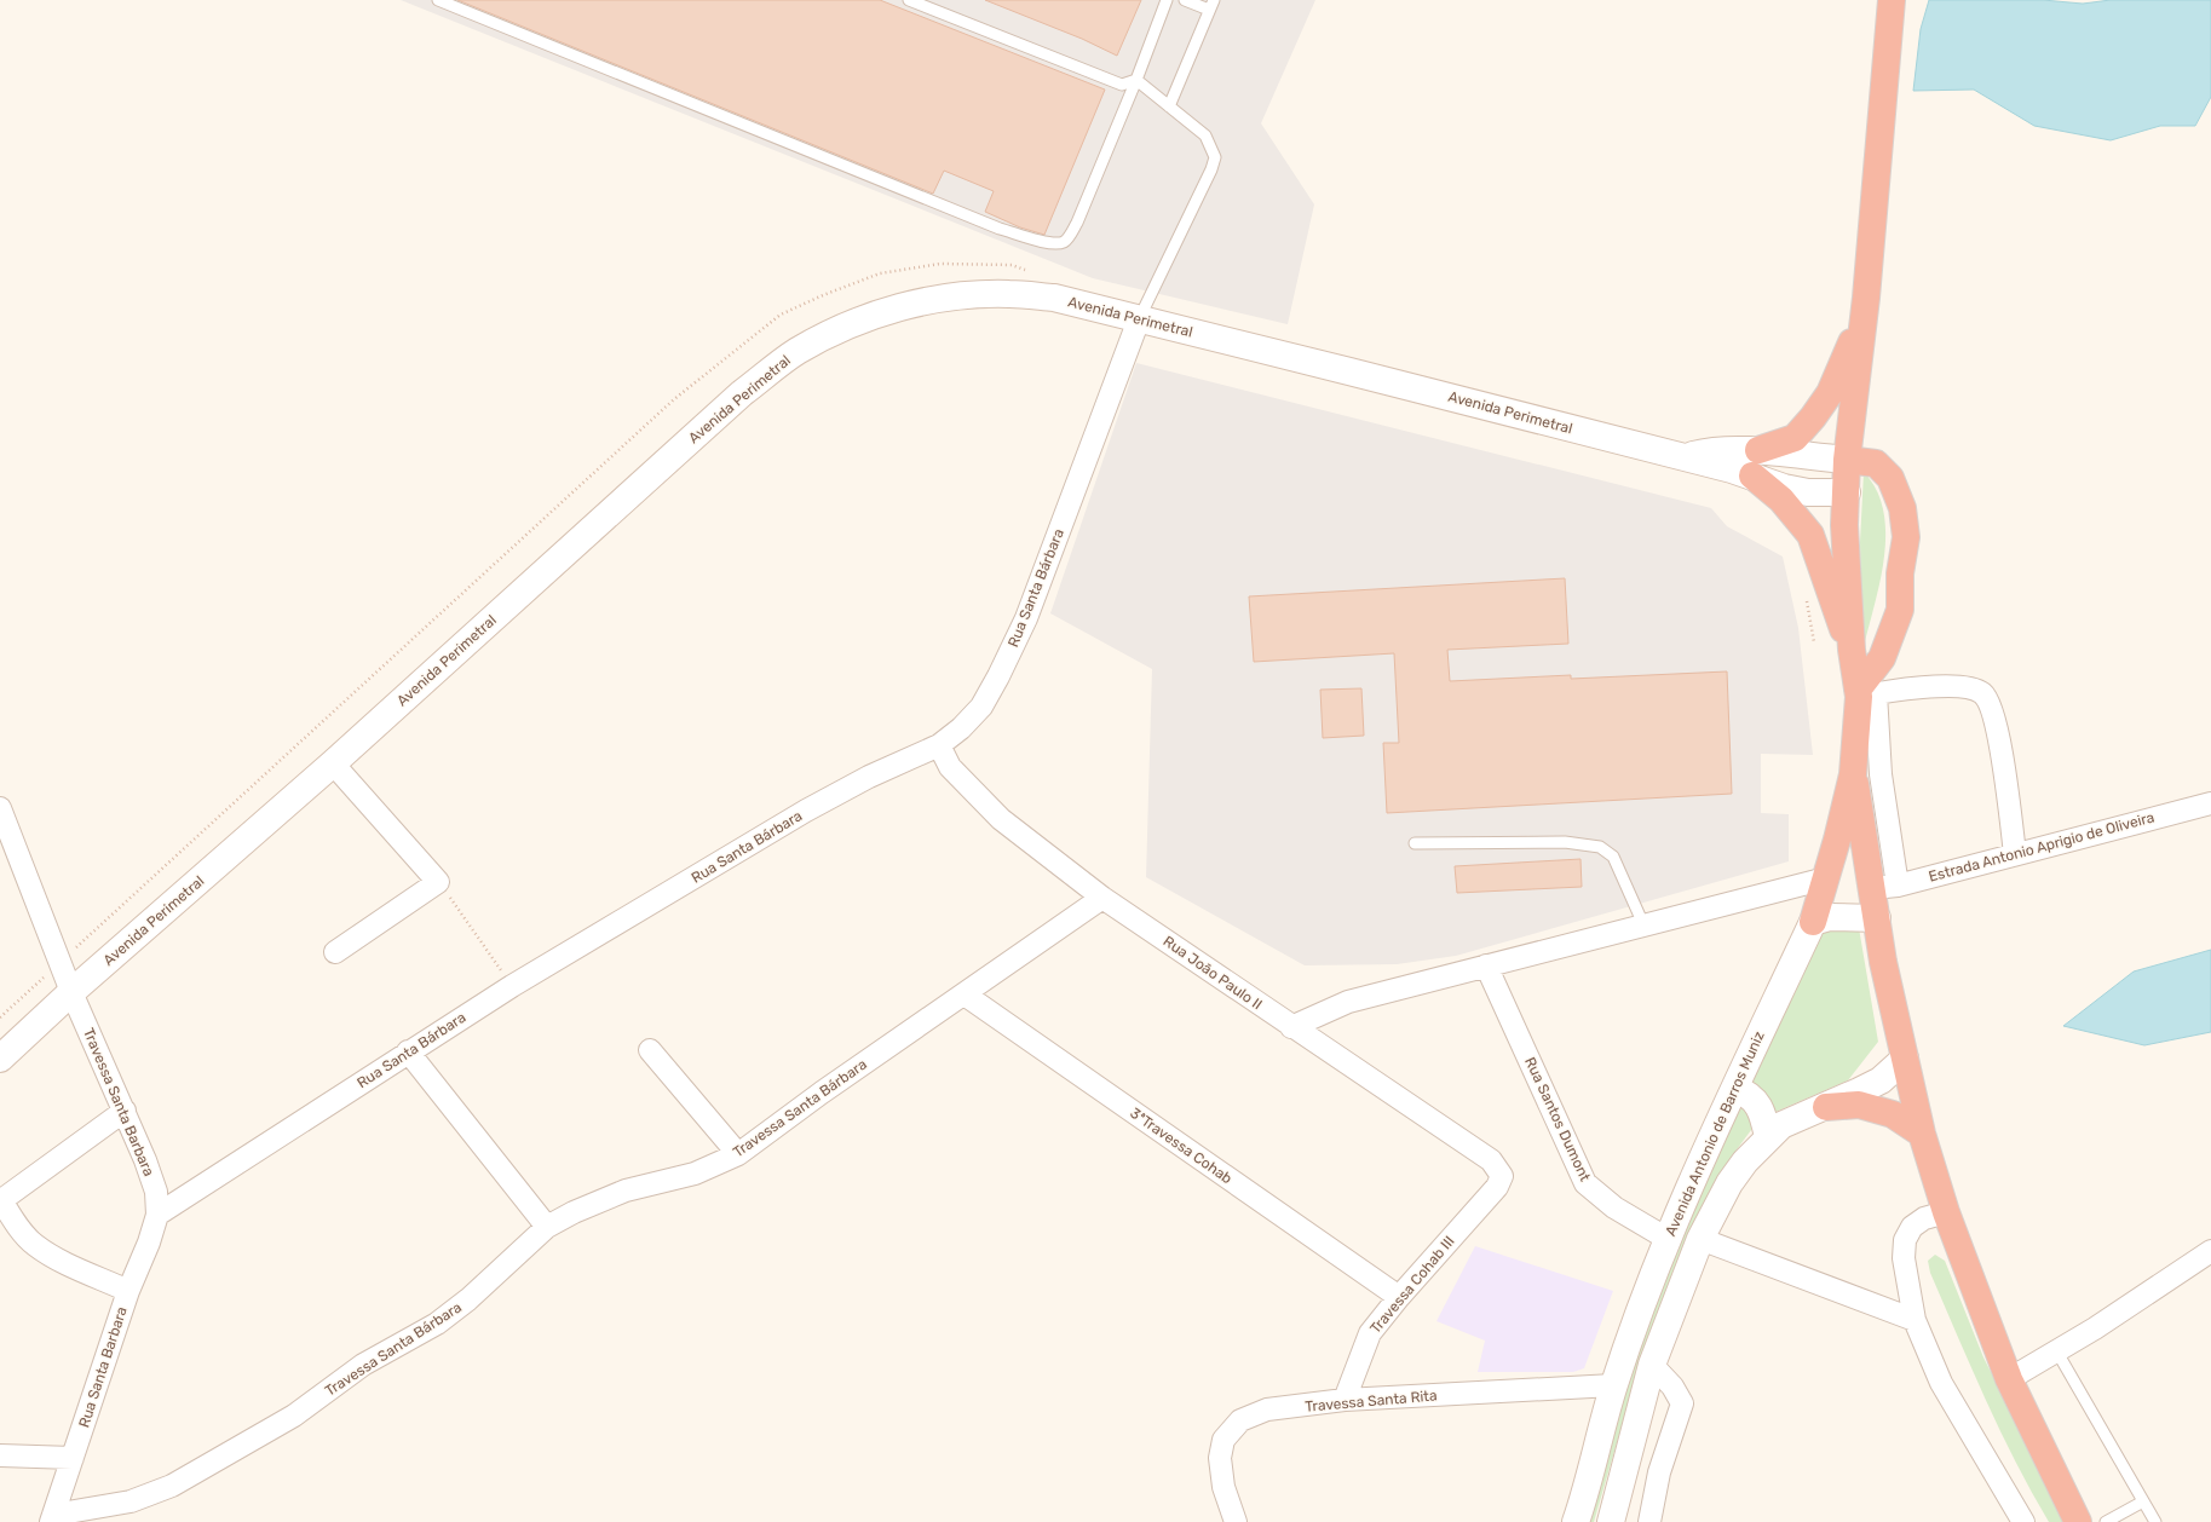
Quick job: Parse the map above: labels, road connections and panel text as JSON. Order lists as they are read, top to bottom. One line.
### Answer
{"streets":{"main road":["Avenida Perimetral","Avenida Antonio de Barros Muniz"],"street":["Rua Santa Bárbara","Estrada Antonio Aprigio de Oliveira","Rua João Paulo II","Travessa Santa Barbara","Travessa Santa Bárbara","Rua Santos Dumont","3ªTravessa Cohab","Travessa Cohab III","Rua Santa Barbara","Travessa Santa Rita"]},"crossings":[["Avenida Perimetral","Rua Santa Bárbara"],["Avenida Perimetral","Travessa Santa Barbara"],["Rua Santa Bárbara","Rua João Paulo II"],["Rua Santa Bárbara","Travessa Santa Barbara"],["Rua Santa Bárbara","Rua Santa Barbara"],["Rua João Paulo II","Travessa Santa Bárbara"],["Rua João Paulo II","Travessa Cohab III"],["Travessa Santa Barbara","Rua Santa Barbara"],["Travessa Santa Bárbara","3ªTravessa Cohab"],["Travessa Santa Bárbara","Rua Santa Barbara"],["Rua Santos Dumont","Avenida Antonio de Barros Muniz"],["Avenida Antonio de Barros Muniz","Travessa Santa Rita"],["3ªTravessa Cohab","Travessa Cohab III"],["Travessa Cohab III","Travessa Santa Rita"]]}
